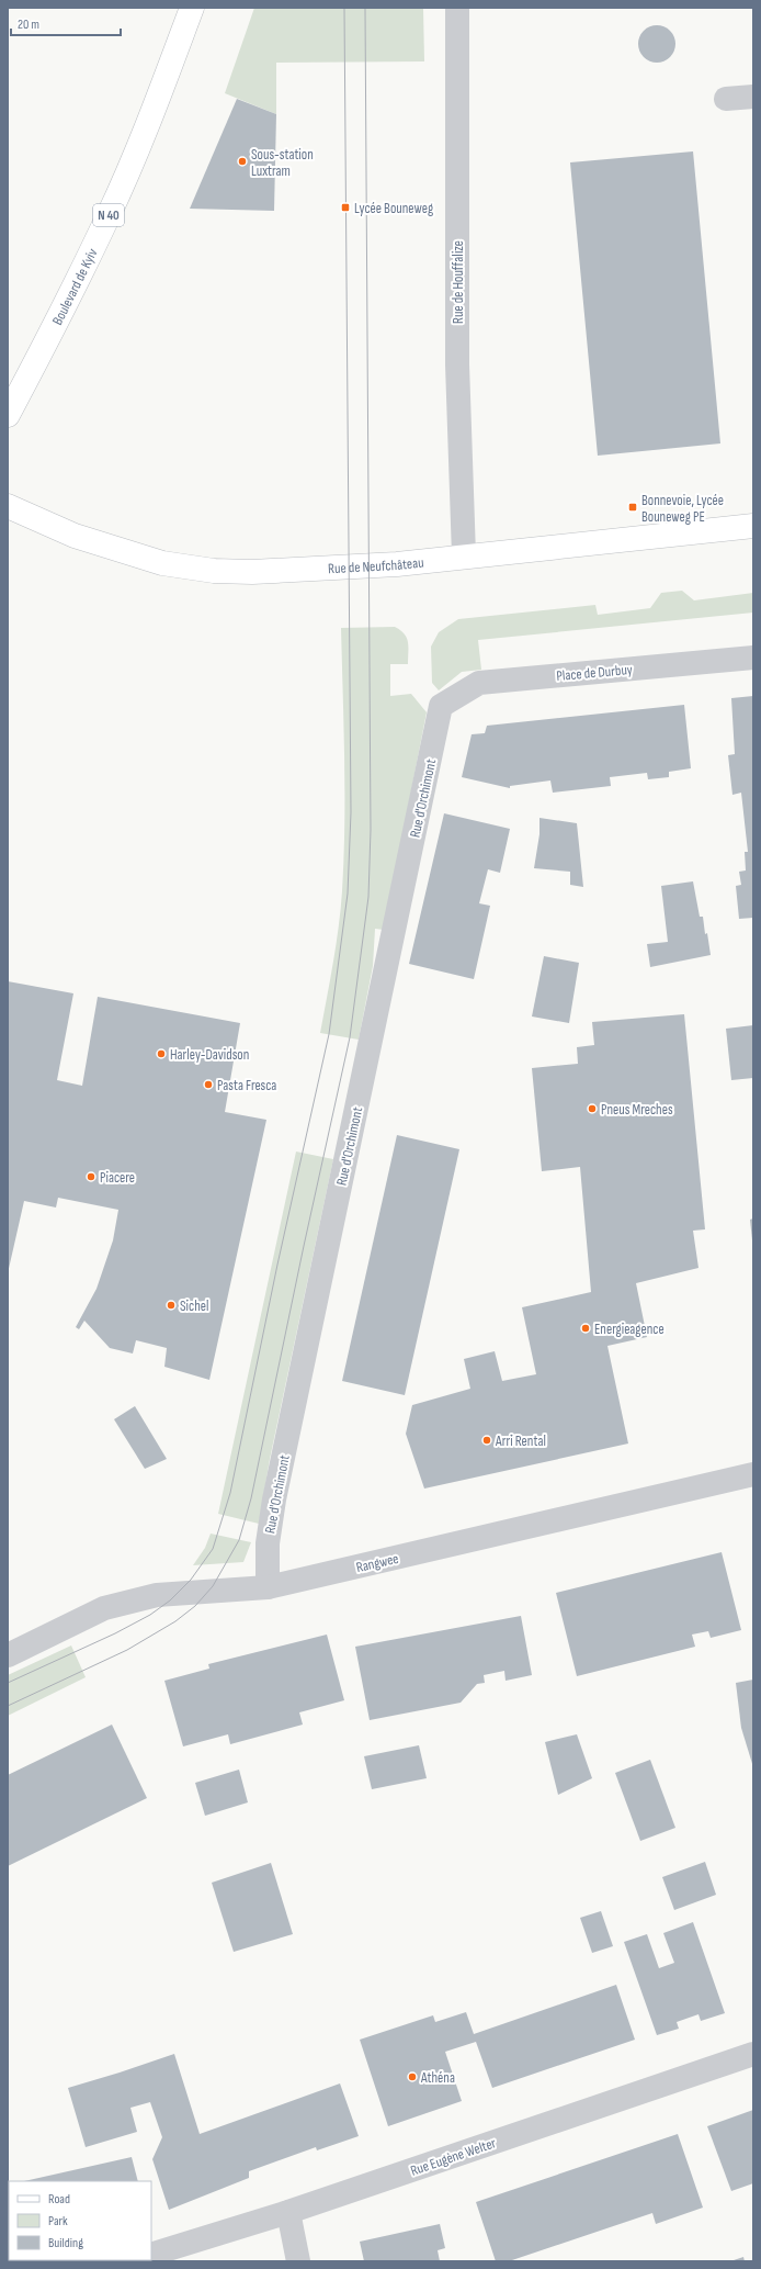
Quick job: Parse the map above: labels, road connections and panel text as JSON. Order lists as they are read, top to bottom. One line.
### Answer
{"streets":{"main road":["N 40","Boulevard de Kyiv","Rue de Neufchâteau"],"street":["Rue de Houffalize","Place de Durbuy","Rue d'Orchimont","Rangwee","Rue Eugène Welter"]},"crossings":[["Rue de Houffalize","Rue de Neufchâteau"],["Place de Durbuy","Rue d'Orchimont"],["Rue d'Orchimont","Rangwee"]],"places":{"other":["Sous-station Luxtram","Harley-Davidson","Pasta Fresca","Pneus Mreches","Piacere","Sichel","Energieagence","Arri Rental","Athéna"],"transit":["Lycée Bouneweg","Bonnevoie, Lycée Bouneweg PE"]},"legend":["Road","Park","Building"],"scale_bar":"20 m"}
